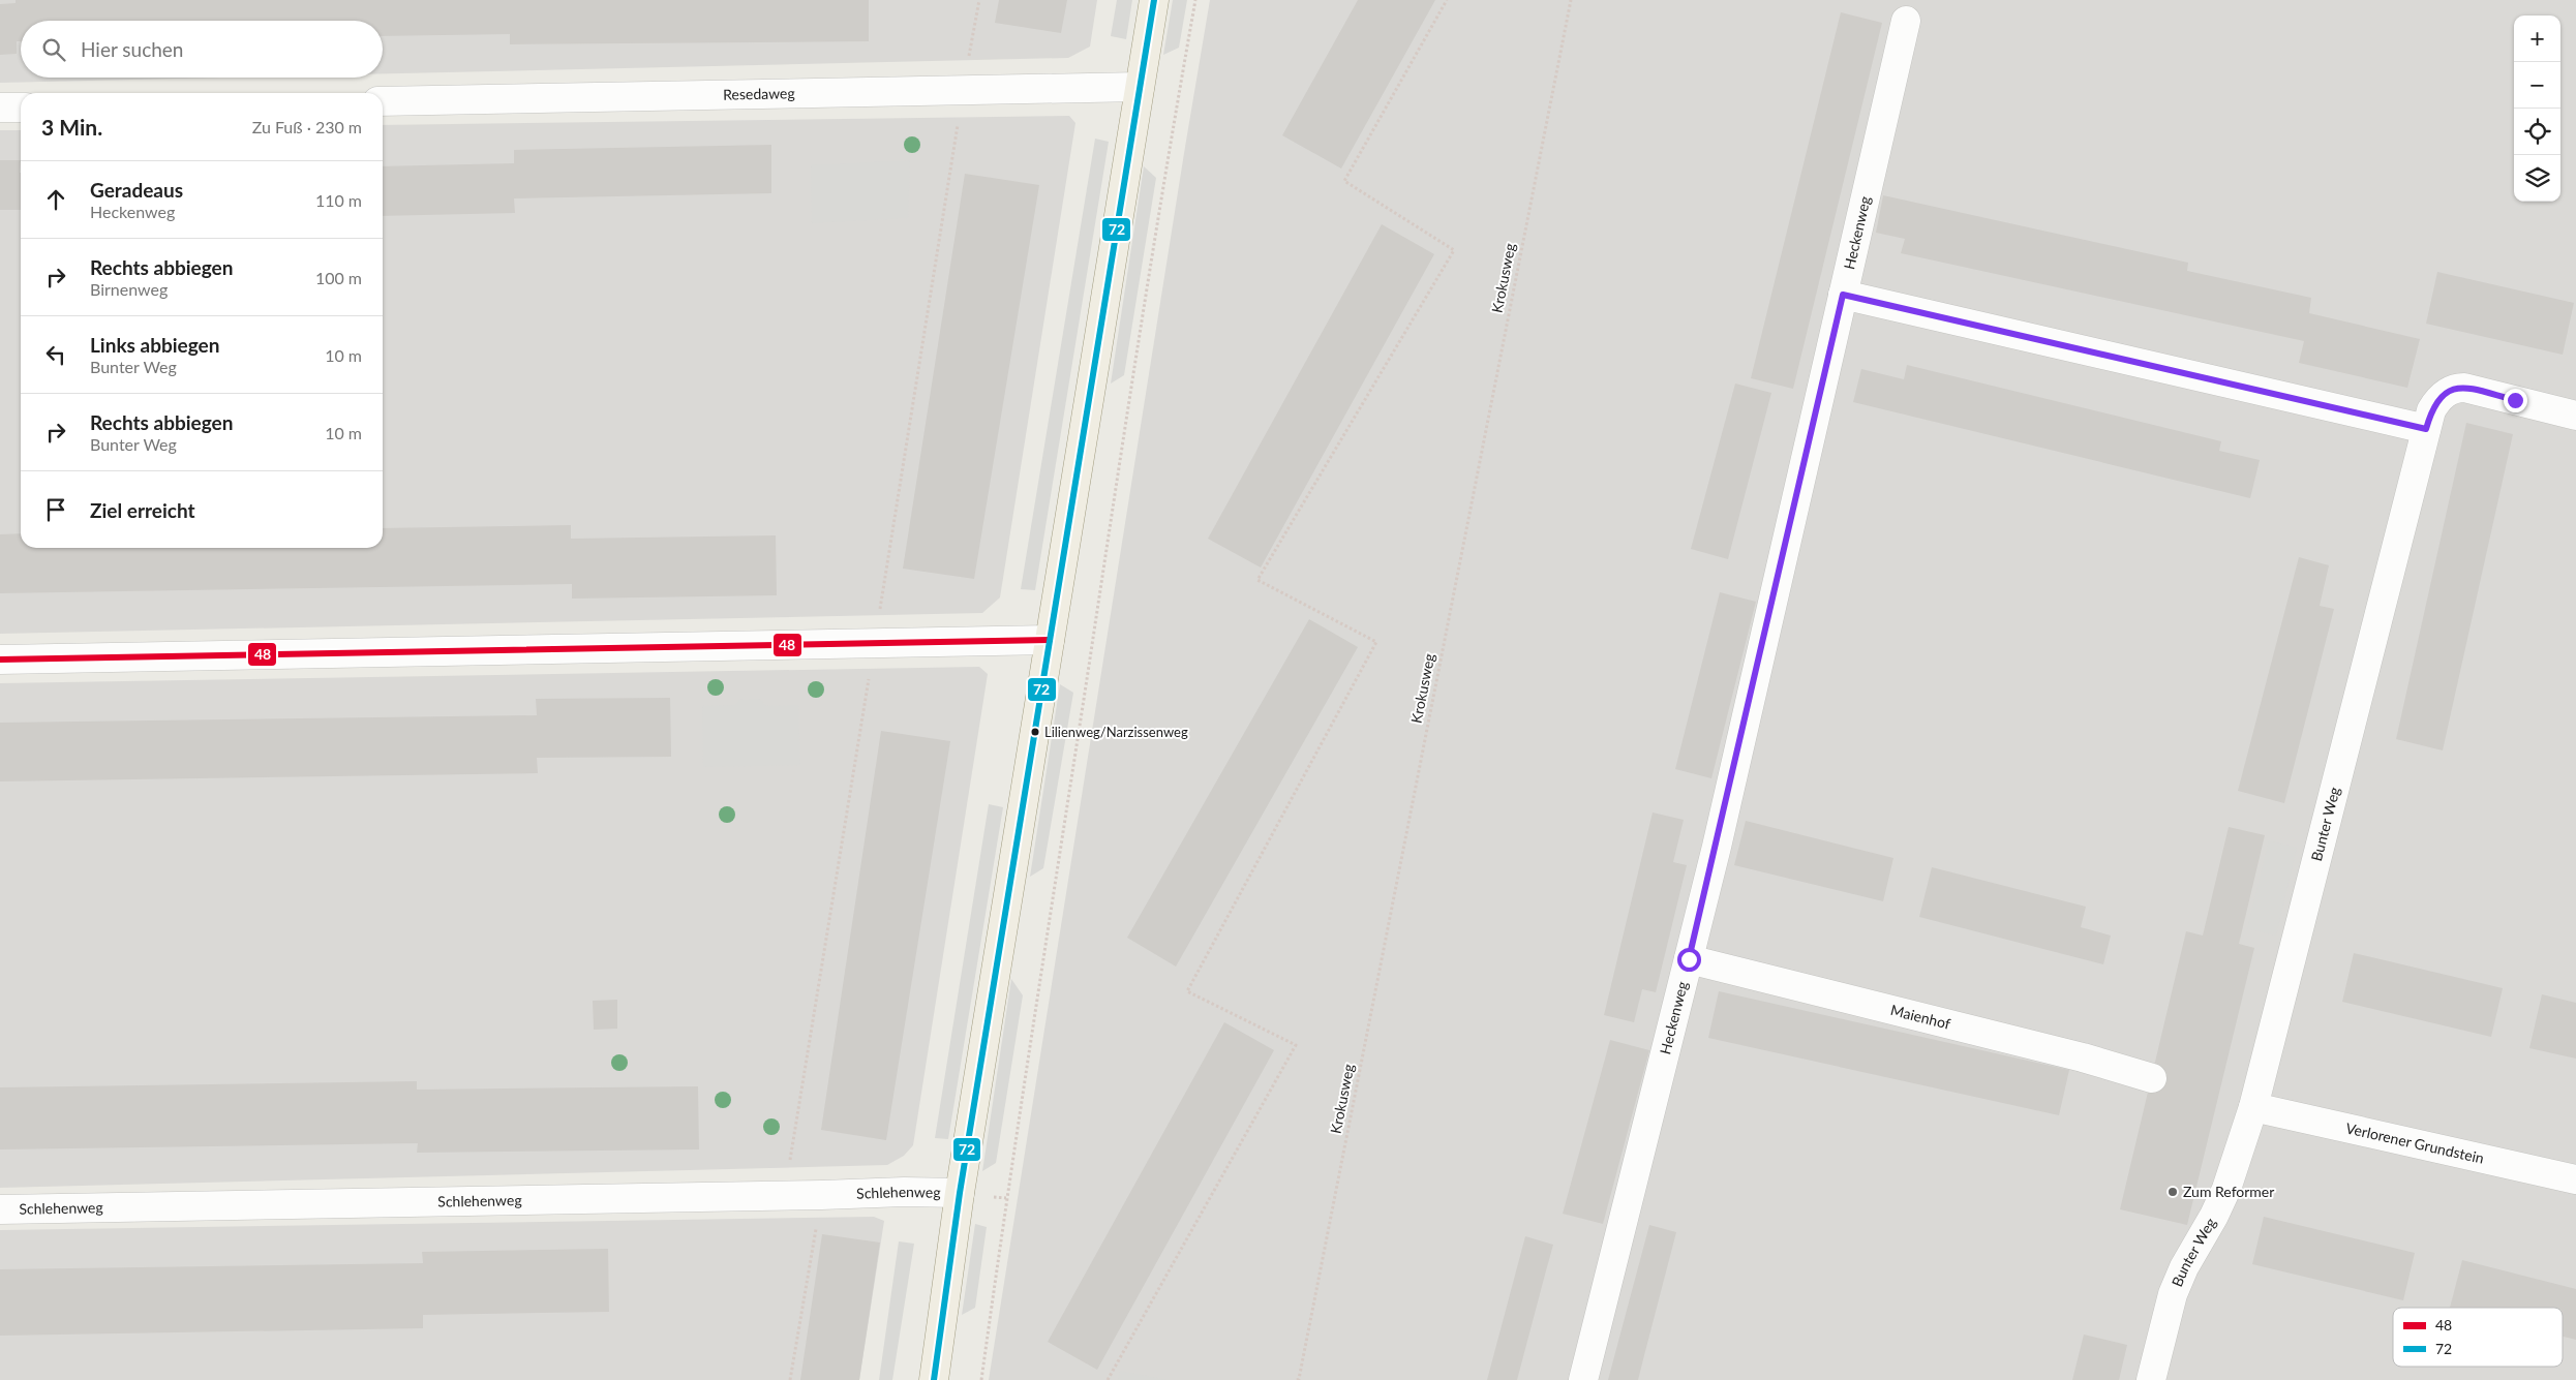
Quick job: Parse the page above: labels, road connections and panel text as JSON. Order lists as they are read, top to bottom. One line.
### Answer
{"streets":{"street":["Resedaweg","Heckenweg","Bunter Weg","Maienhof","Verlorener Grundstein","Schlehenweg"],"path":["Krokusweg"]},"crossings":[["Heckenweg","Maienhof"],["Bunter Weg","Verlorener Grundstein"]],"places":["Lilienweg/Narzissenweg","Zum Reformer"],"lines":["transit line 72","transit line 48"],"legend":["48","72"],"page":{"map_buttons":["+","−"],"search":"Hier suchen","heading":["3 Min.","Zu Fuß · 230 m"],"list":[["Geradeaus","Heckenweg","110 m"],["Rechts abbiegen","Birnenweg","100 m"],["Links abbiegen","Bunter Weg","10 m"],["Rechts abbiegen","Bunter Weg","10 m"],"Ziel erreicht"]}}
